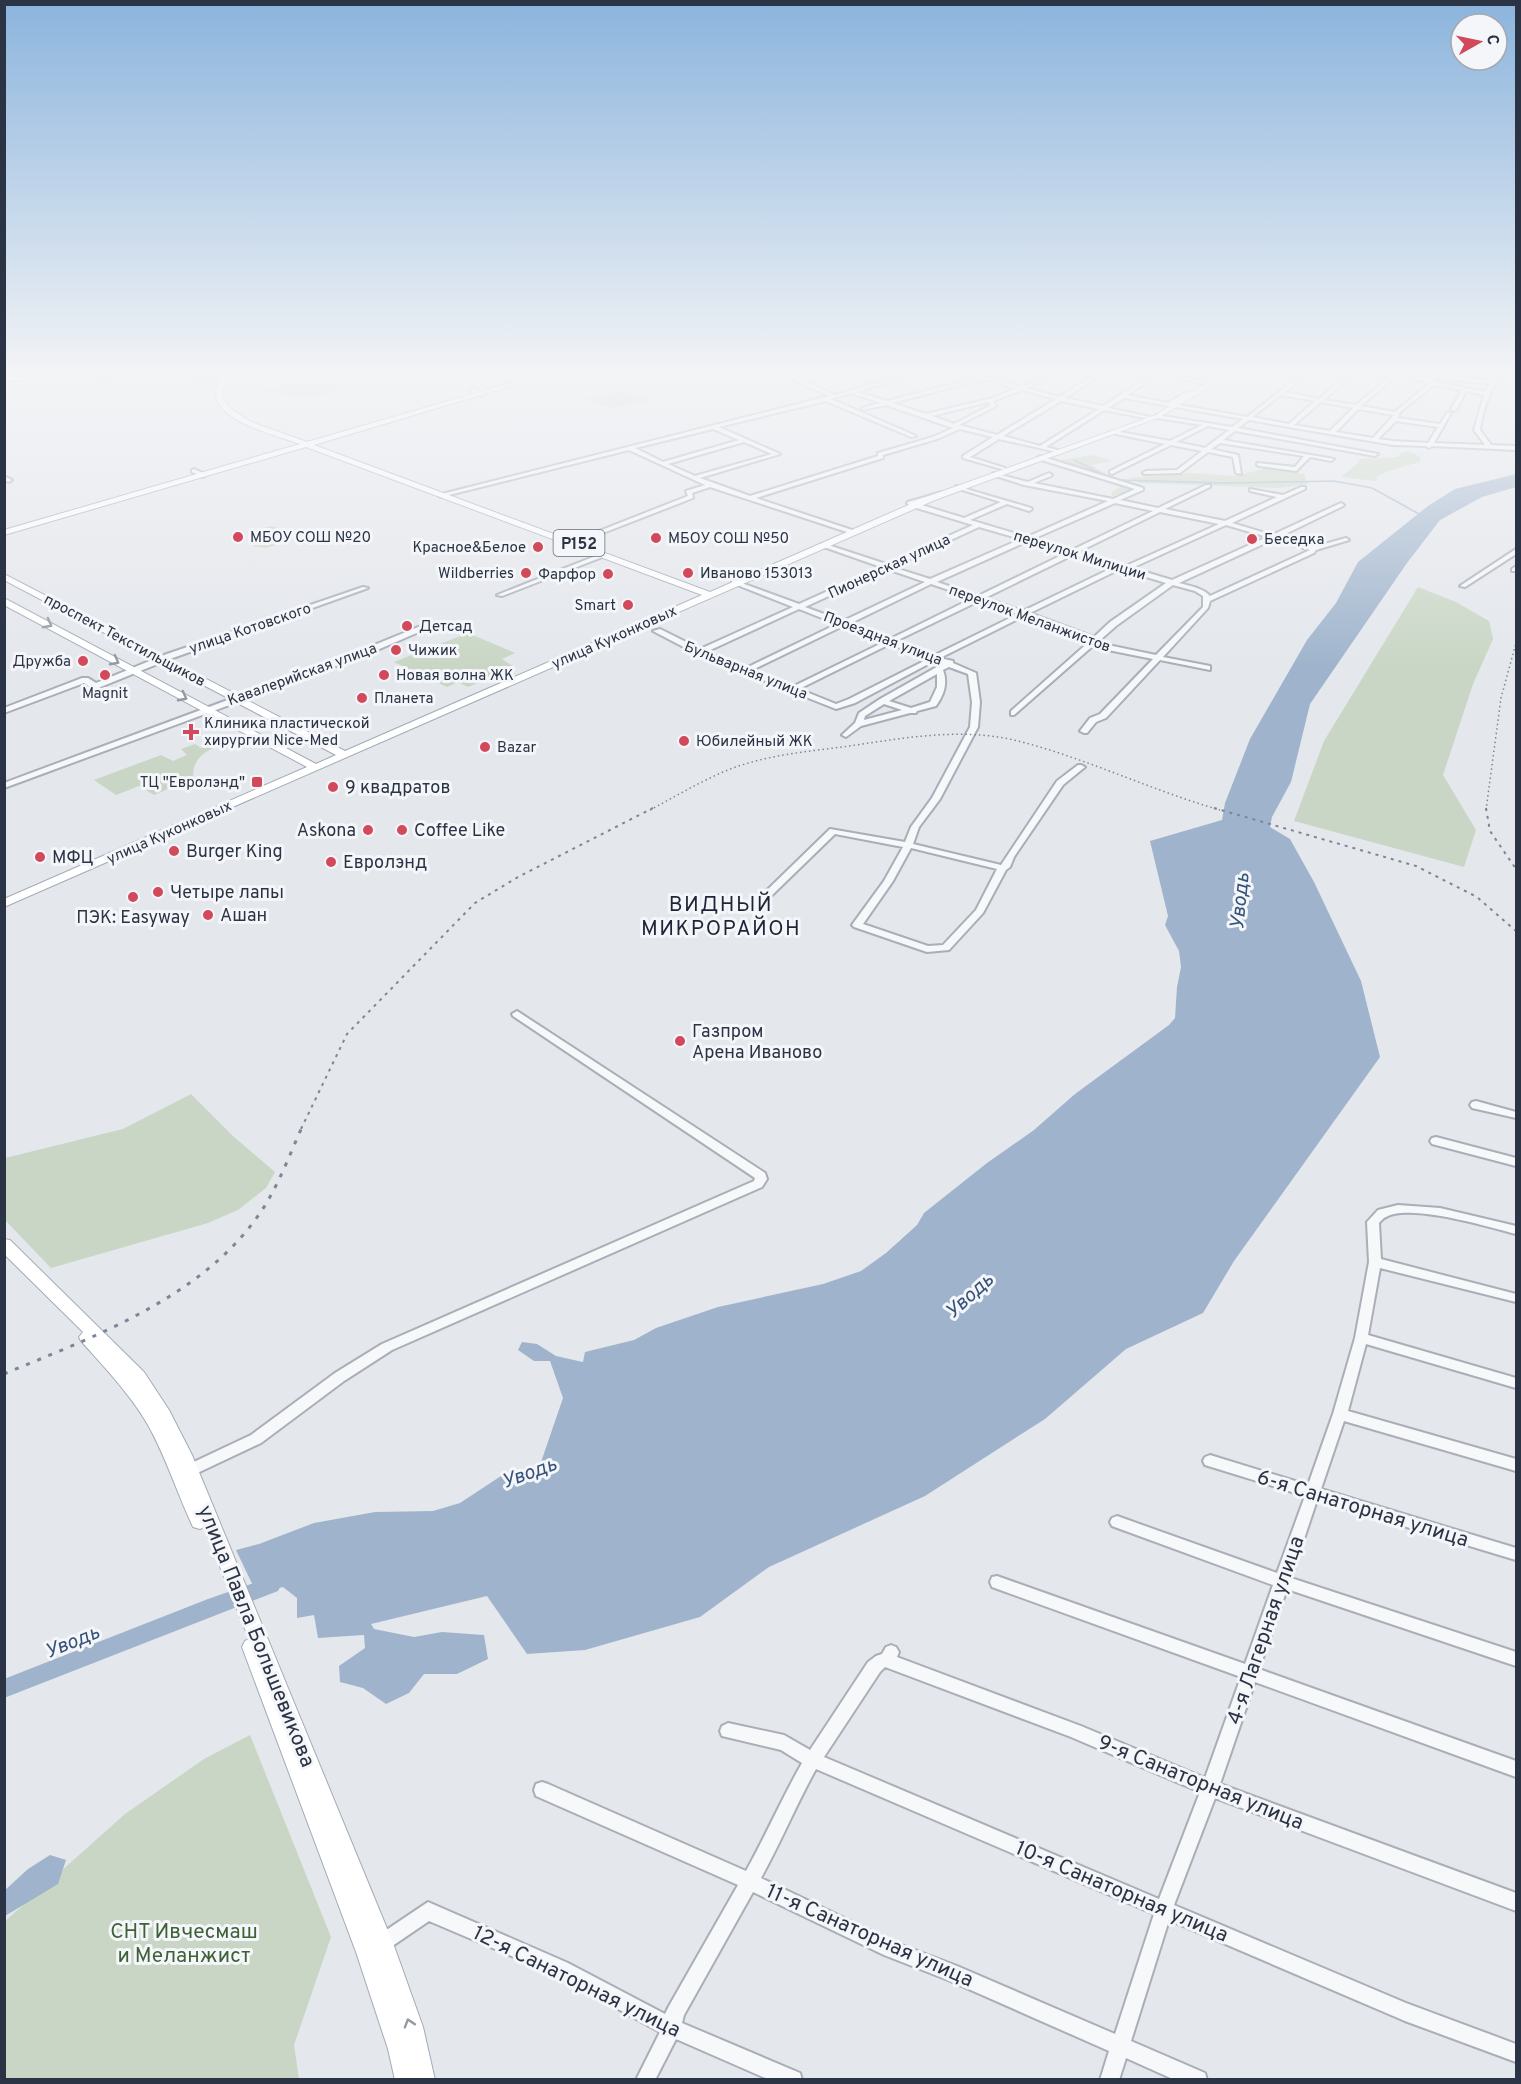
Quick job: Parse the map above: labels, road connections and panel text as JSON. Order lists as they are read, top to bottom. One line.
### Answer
{"streets":{"main road":["Р152","улица Куконковых","проспект Текстильщиков","улица Павла Большевикова"],"street":["переулок Милиции","Пионерская улица","переулок Меланжистов","улица Котовского","Проездная улица","Бульварная улица","Кавалерийская улица","6-я Санаторная улица","4-я Лагерная улица","9-я Санаторная улица","10-я Санаторная улица","11-я Санаторная улица","12-я Санаторная улица"]},"crossings":[["Р152","улица Куконковых"],["переулок Милиции","Пионерская улица"],["переулок Милиции","улица Куконковых"],["Пионерская улица","переулок Меланжистов"],["Пионерская улица","Проездная улица"],["Пионерская улица","Бульварная улица"],["переулок Меланжистов","улица Куконковых"],["улица Котовского","проспект Текстильщиков"],["улица Куконковых","Проездная улица"],["улица Куконковых","проспект Текстильщиков"],["Проездная улица","Бульварная улица"],["проспект Текстильщиков","Кавалерийская улица"],["6-я Санаторная улица","4-я Лагерная улица"],["4-я Лагерная улица","9-я Санаторная улица"],["4-я Лагерная улица","10-я Санаторная улица"],["4-я Лагерная улица","11-я Санаторная улица"],["улица Павла Большевикова","12-я Санаторная улица"],["9-я Санаторная улица","10-я Санаторная улица"]],"districts":["ВИДНЫЙ МИКРОРАЙОН"],"water":["Уводь"],"parks":["СНТ Ивчесмаш и Меланжист"],"places":{"other":["МБОУ СОШ №20","МБОУ СОШ №50","Беседка","Красное&Белое","Wildberries","Иваново 153013","Фарфор","Smart","Детсад","Чижик","Дружба","Magnit","Новая волна ЖК","Планета","Юбилейный ЖК","Bazar","9 квадратов","Askona","Coffee Like","Burger King","МФЦ","Евролэнд","Четыре лапы","ПЭК: Easyway","Ашан","Газпром Арена Иваново"],"health":["Клиника пластической хирургии Nice-Med"],"transit":["ТЦ \"Евролэнд\""]},"north":"right"}
